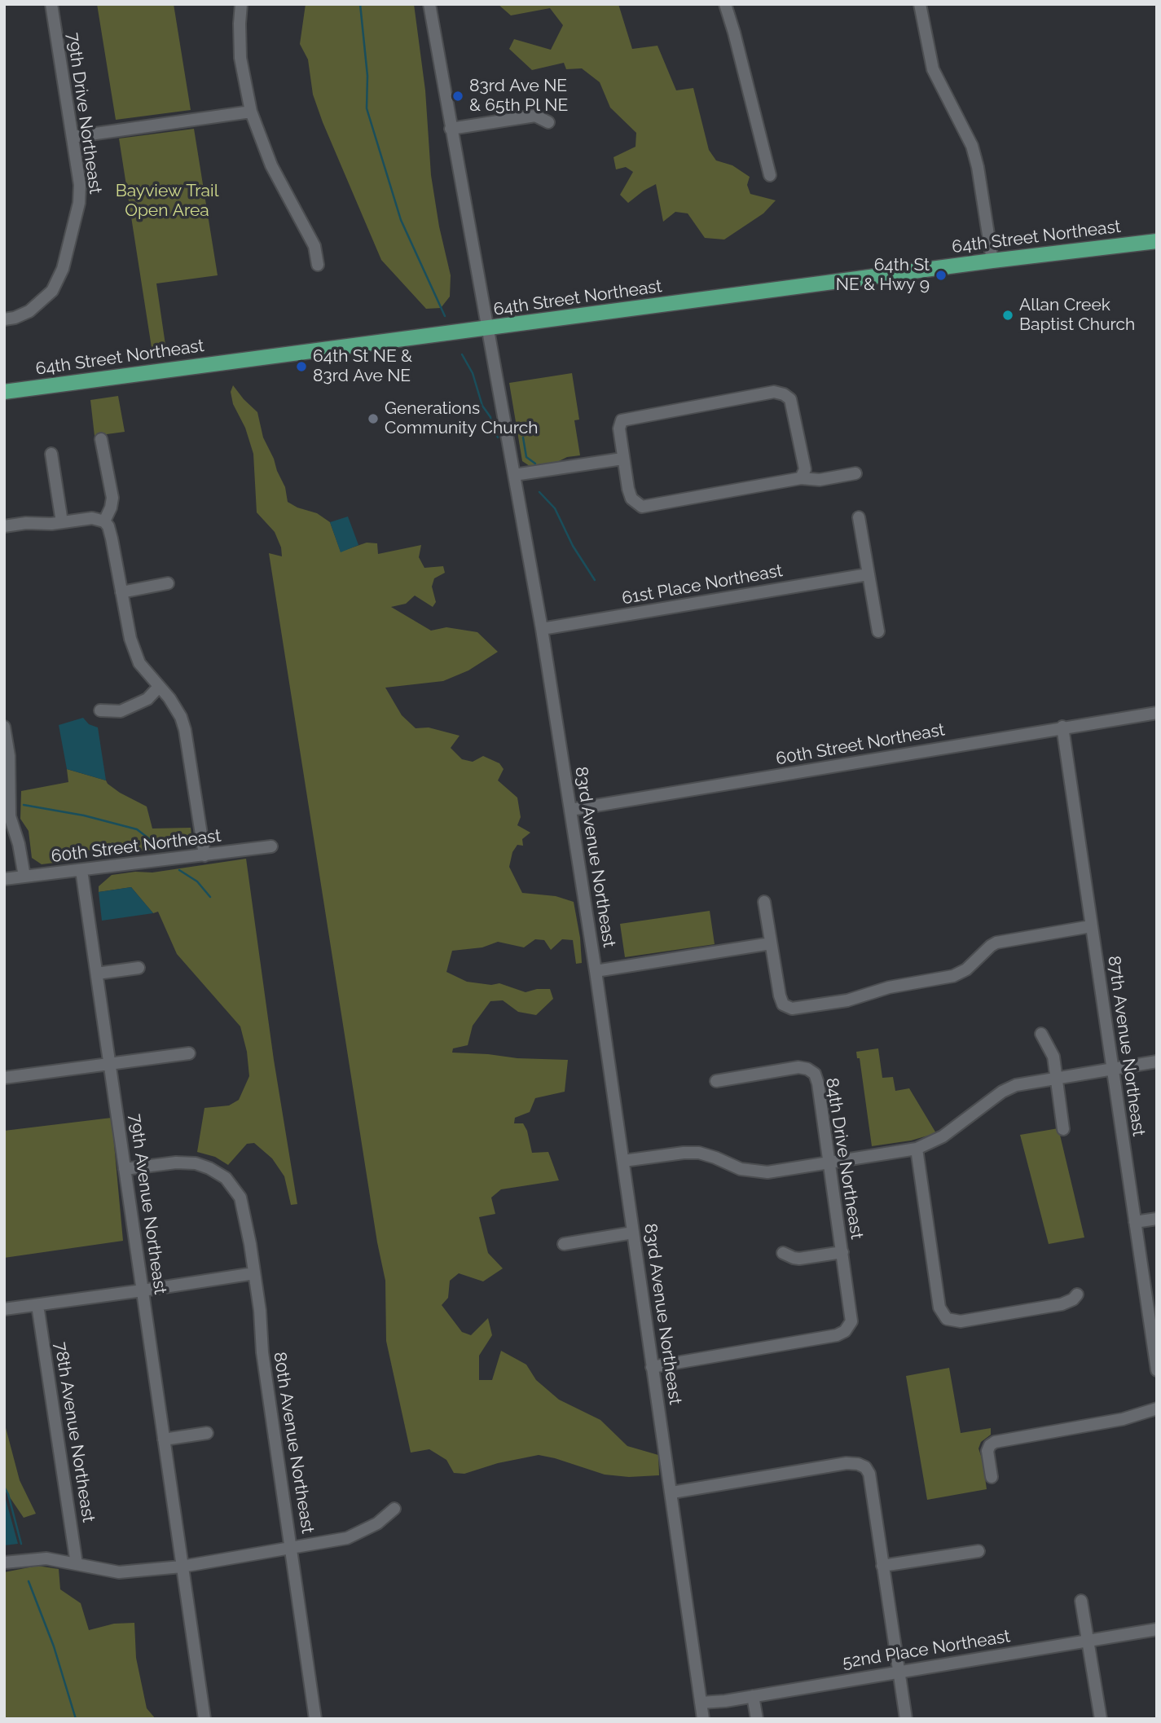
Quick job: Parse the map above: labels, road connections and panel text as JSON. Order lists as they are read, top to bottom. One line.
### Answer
{"streets":{"main road":["64th Street Northeast"],"street":["79th Drive Northeast","61st Place Northeast","60th Street Northeast","83rd Avenue Northeast","87th Avenue Northeast","84th Drive Northeast","79th Avenue Northeast","78th Avenue Northeast","80th Avenue Northeast","52nd PIace Northeast"]},"crossings":[["64th Street Northeast","83rd Avenue Northeast"],["61st Place Northeast","83rd Avenue Northeast"],["60th Street Northeast","83rd Avenue Northeast"],["60th Street Northeast","87th Avenue Northeast"],["60th Street Northeast","79th Avenue Northeast"],["83rd Avenue Northeast","84th Drive Northeast"],["83rd Avenue Northeast","52nd PIace Northeast"],["79th Avenue Northeast","80th Avenue Northeast"]],"parks":["Bayview Trail Open Area"],"places":["83rd Ave NE & 65th Pl NE","64th St NE & Hwy 9","Allan Creek Baptist Church","64th St NE & 83rd Ave NE","Generations Community Church"]}
